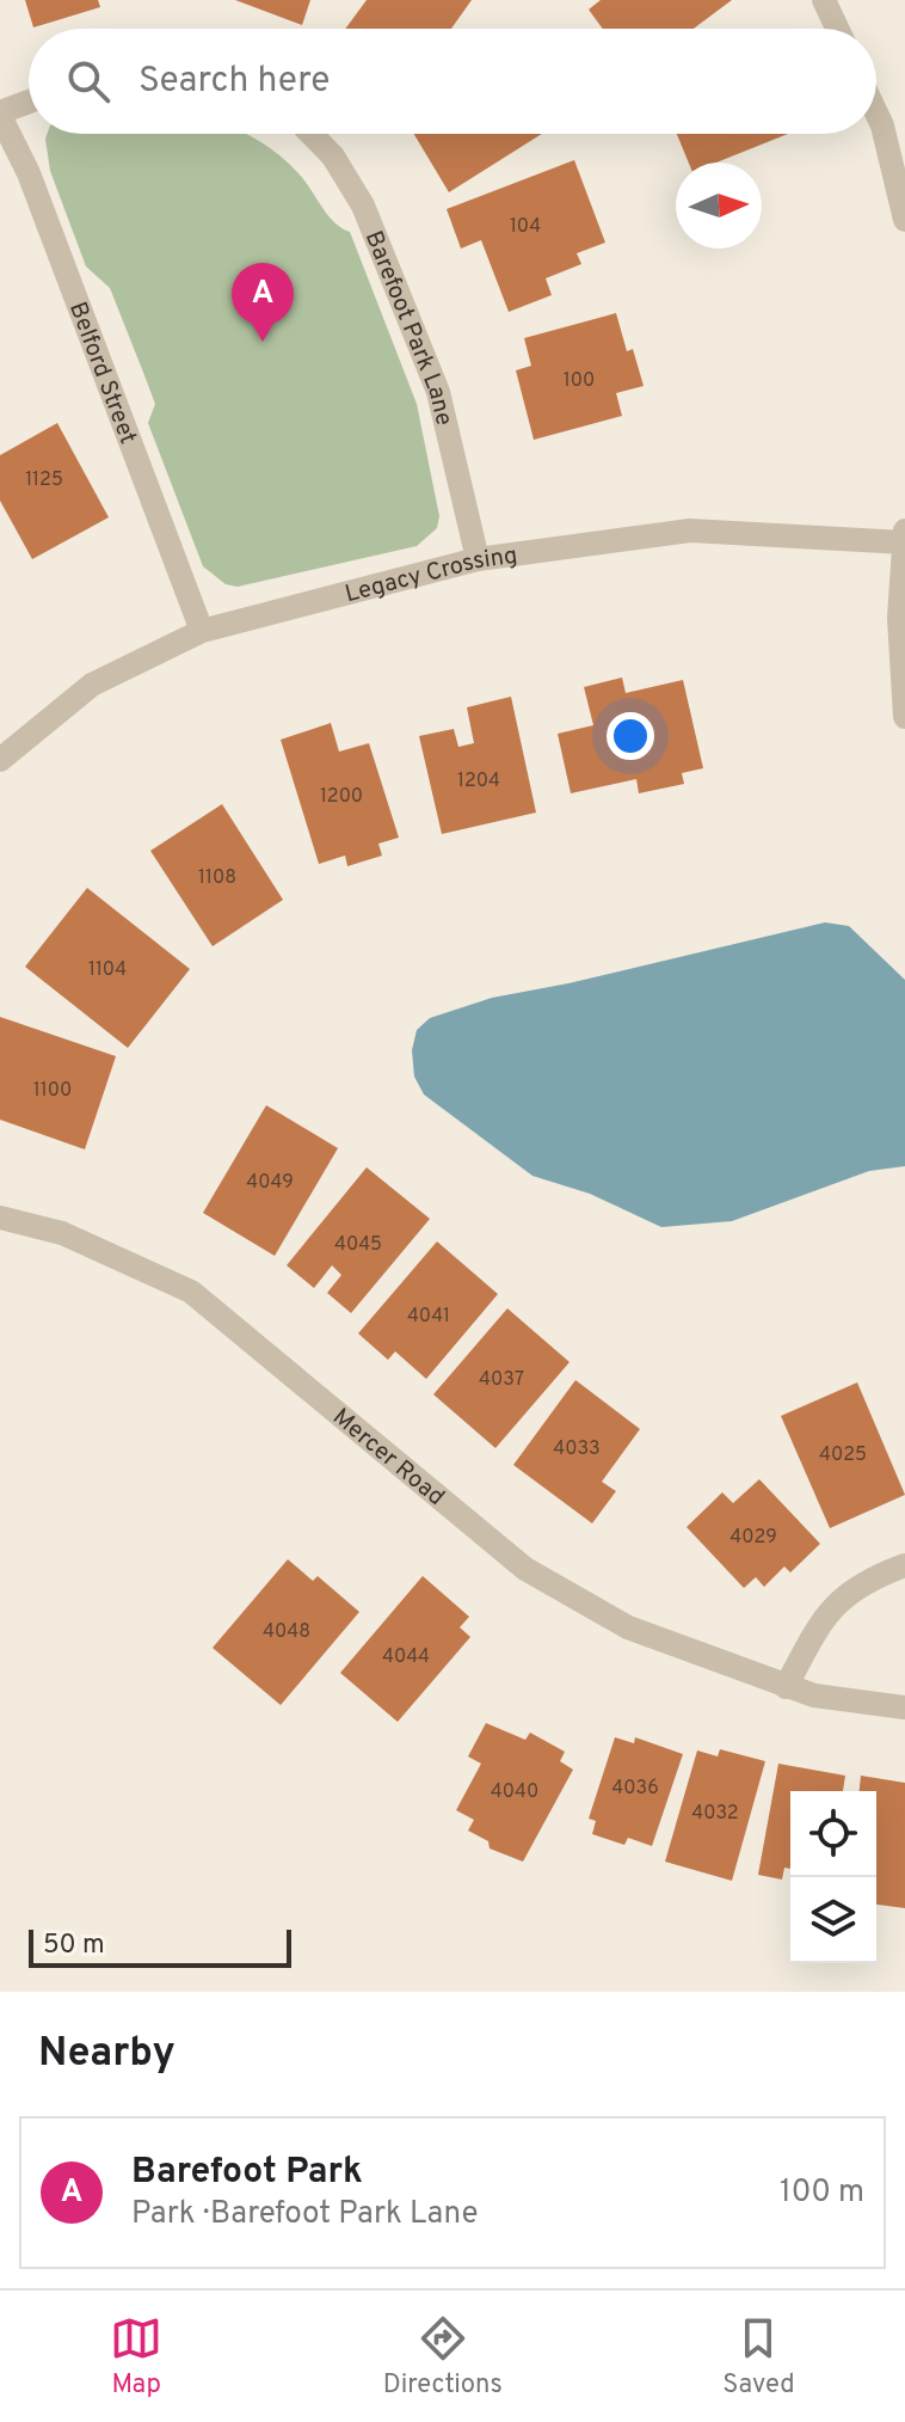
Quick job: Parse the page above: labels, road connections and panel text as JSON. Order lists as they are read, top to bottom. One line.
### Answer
{"streets":{"street":["Barefoot Park Lane","Belford Street","Legacy Crossing","Mercer Road"]},"crossings":[["Barefoot Park Lane","Legacy Crossing"],["Belford Street","Legacy Crossing"]],"house_numbers":["104","100","1125","1204","1200","1108","1104","1100","4049","4045","4041","4037","4033","4025","4029","4048","4044","4036","4040","4032"],"scale_bar":"50 m","north":"right","page":{"search":"Search here","pins":"A","scale":"50 m","heading":"Nearby","list":[{"mark":"A","name":"Barefoot Park","note":"Park · Barefoot Park Lane","value":"100 m"}],"nav":["Map","Directions","Saved"]}}
